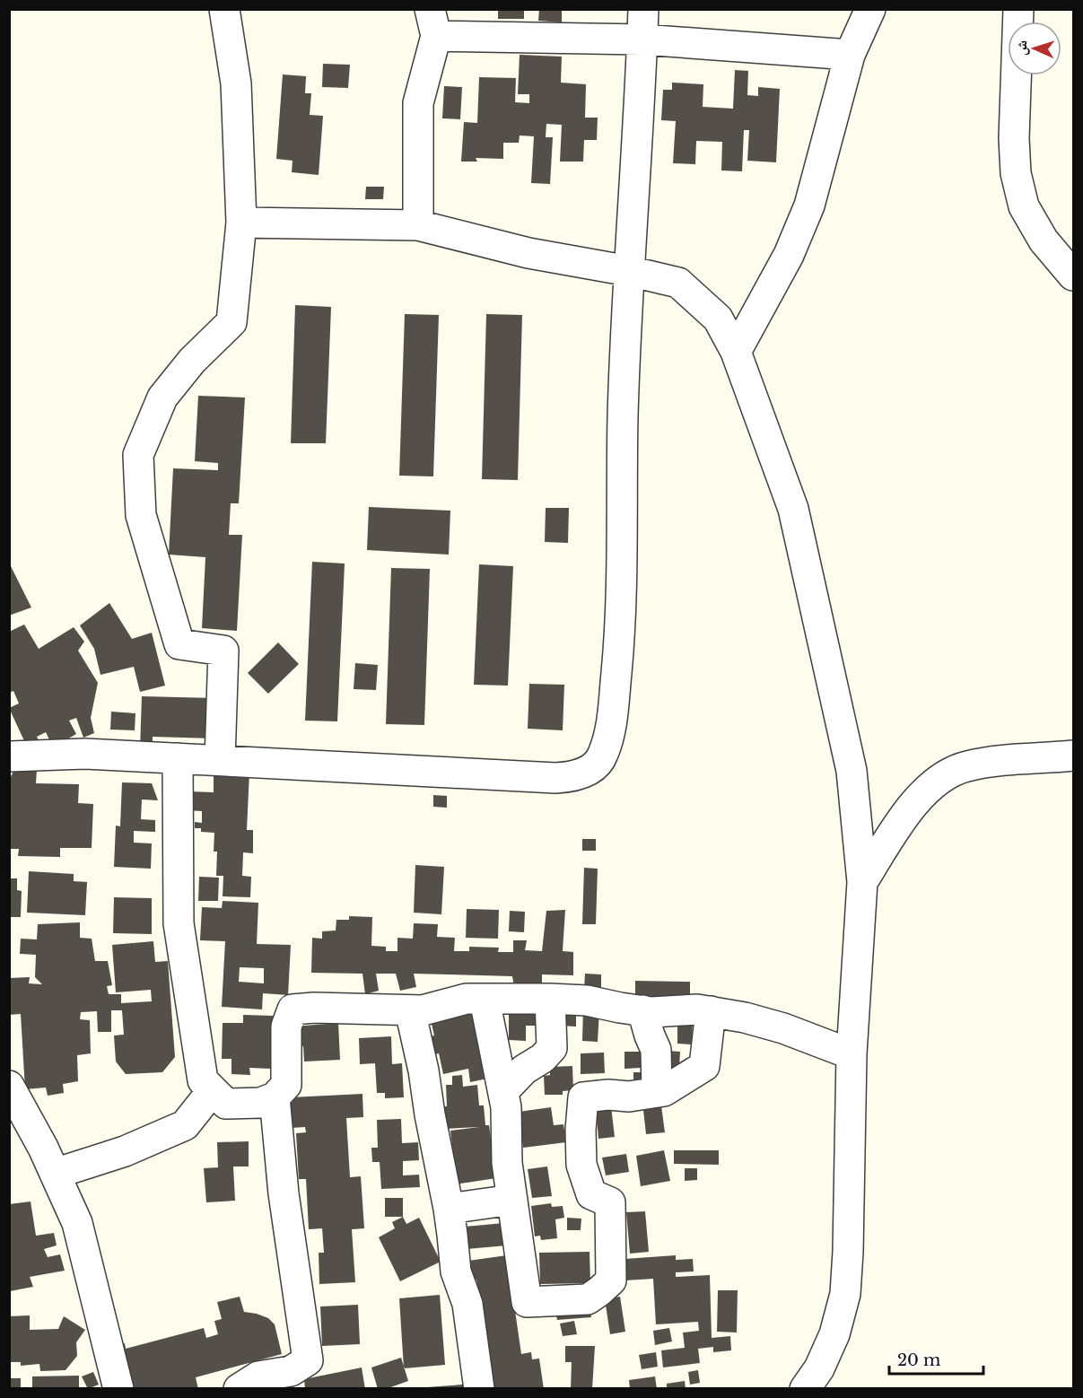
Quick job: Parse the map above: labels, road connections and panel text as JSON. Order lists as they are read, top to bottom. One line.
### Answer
{"scale_bar":"20 m","north":"left"}
